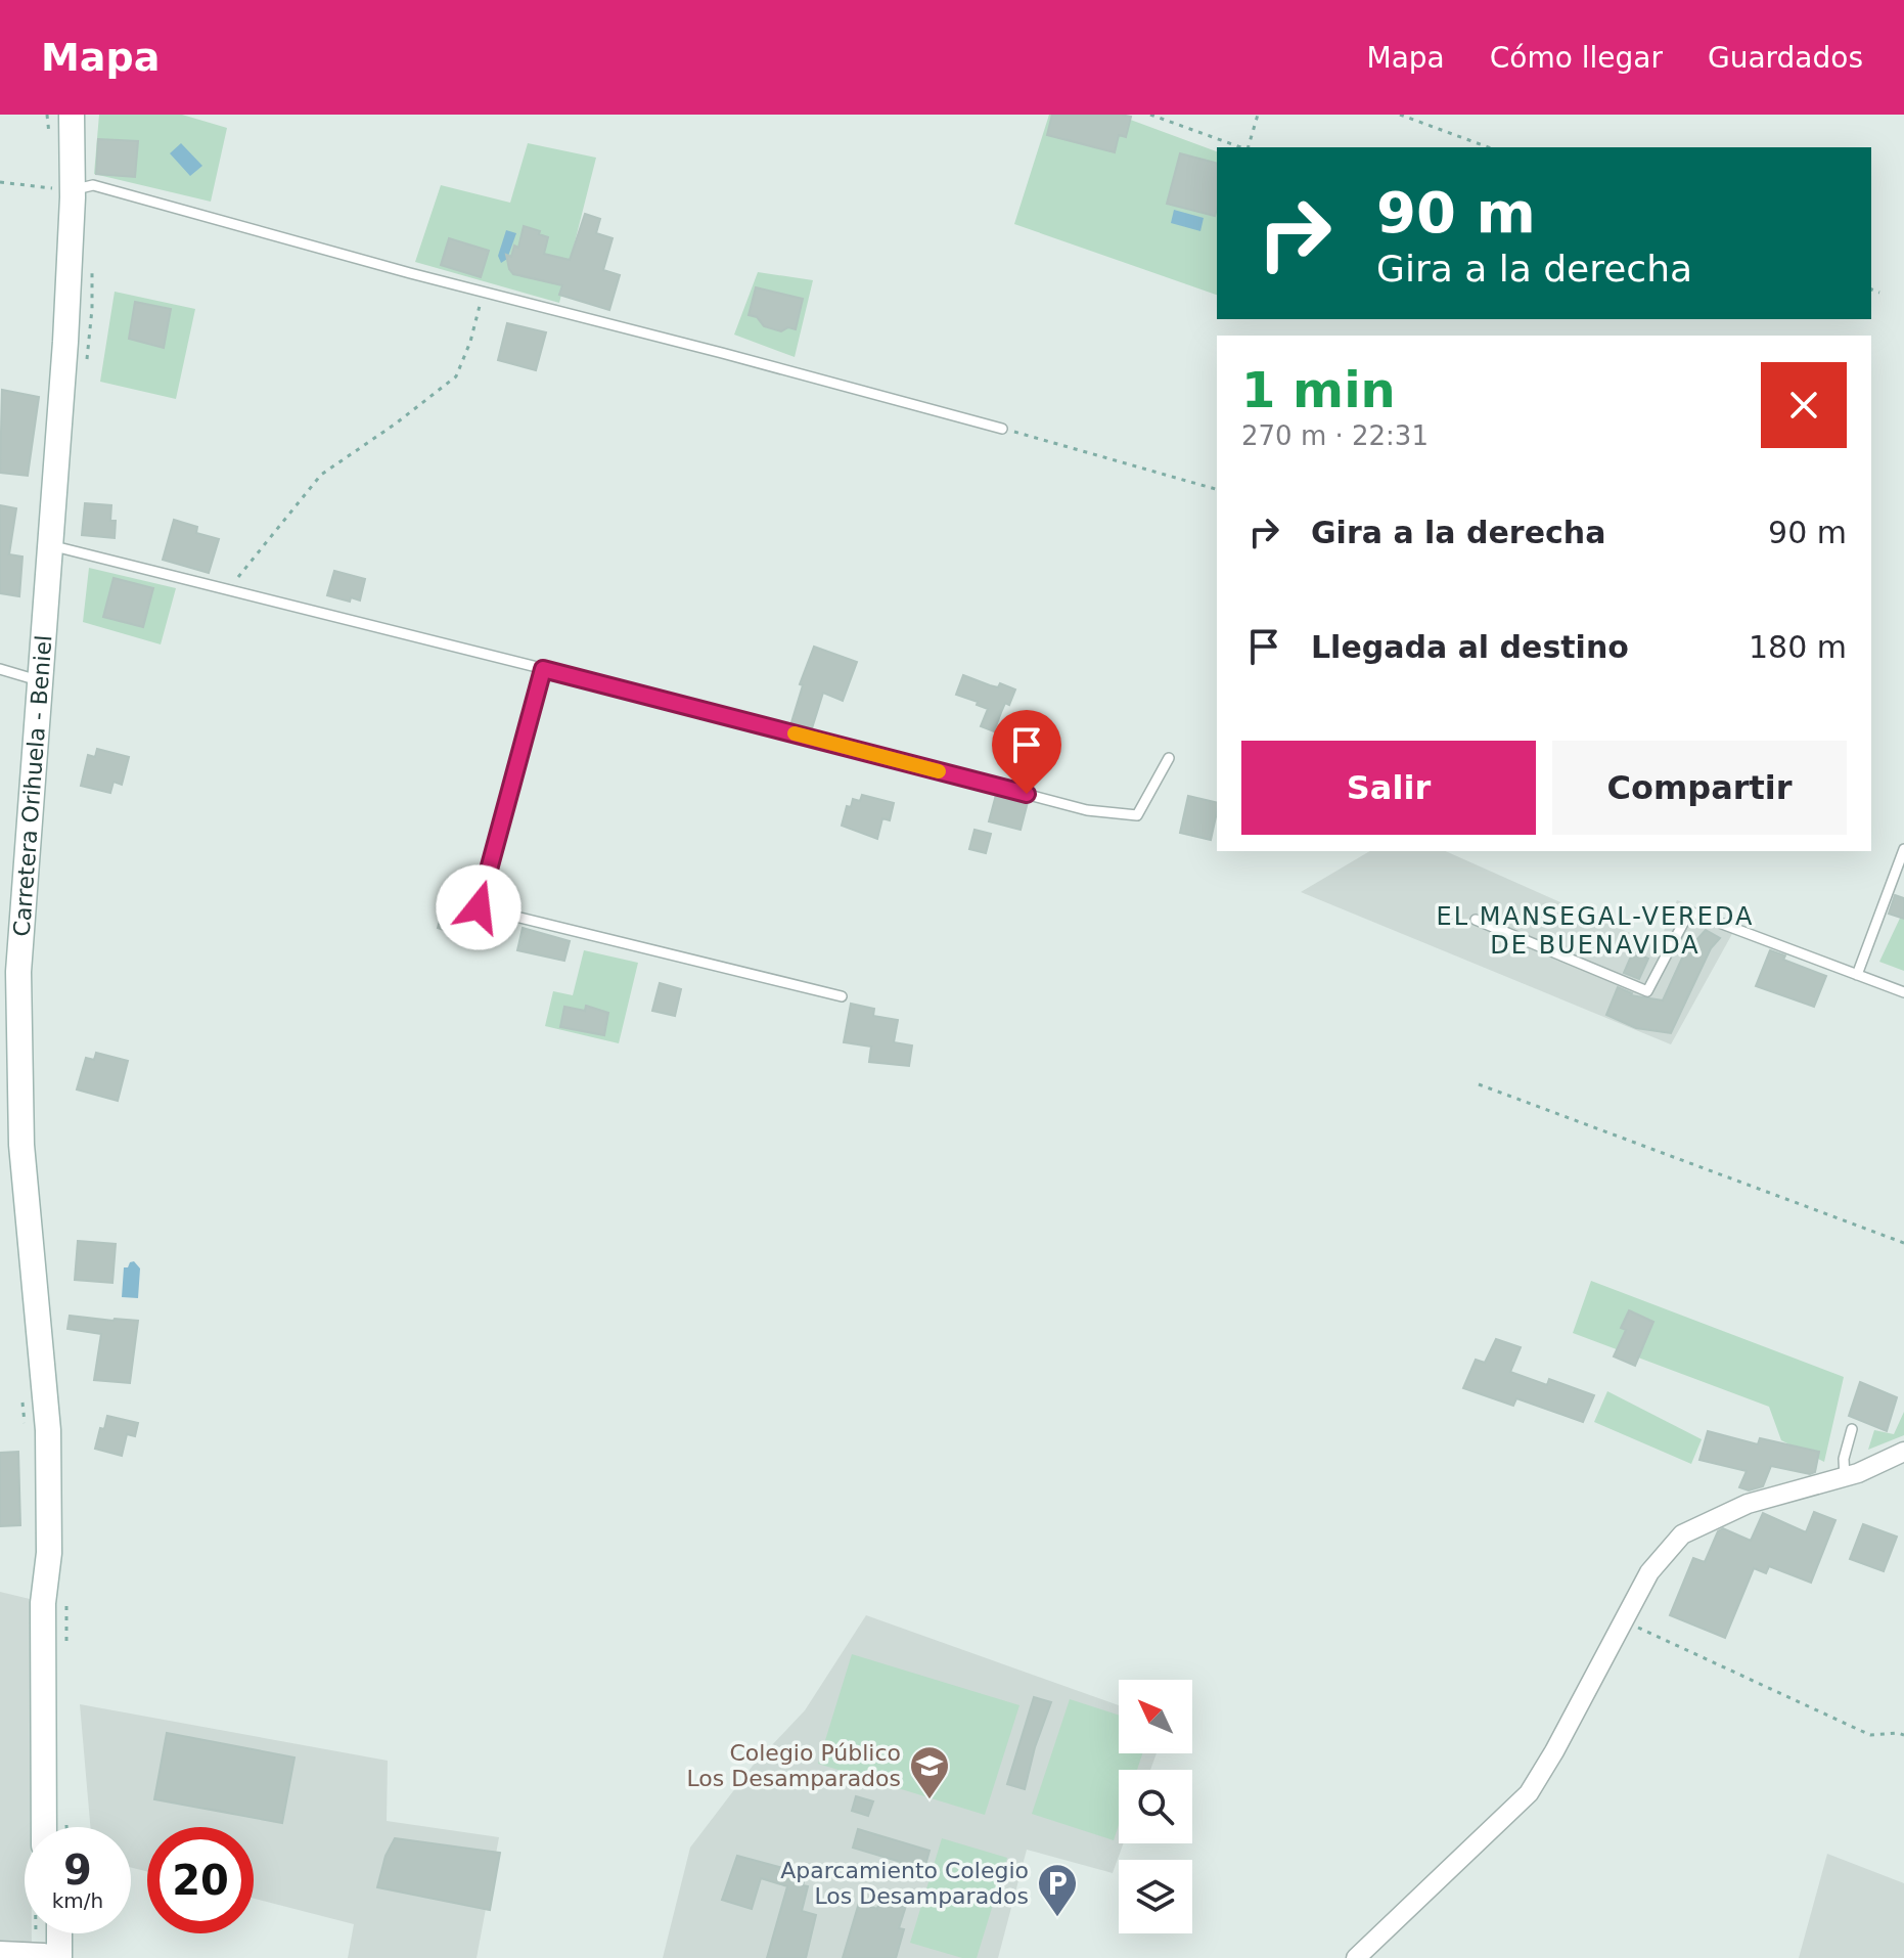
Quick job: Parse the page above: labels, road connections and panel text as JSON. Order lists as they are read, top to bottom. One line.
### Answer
{"streets":{"main road":["Carretera Orihuela - Beniel"]},"districts":["EL MANSEGAL-VEREDA DE BUENAVIDA"],"places":{"school or university":["Colegio Público Los Desamparados"],"parking":["Aparcamiento Colegio Los Desamparados"]},"north":"top left","page":{"header":"Mapa","nav":["Mapa","Cómo llegar","Guardados"],"turn":["90 m","Gira a la derecha"],"heading":["1 min","270 m · 22:31"],"list":[{"name":"Gira a la derecha","value":"90 m"},{"name":"Llegada al destino","value":"180 m"}],"buttons":["Salir","Compartir"],"speed":"9 km/h","limit":"20"}}
